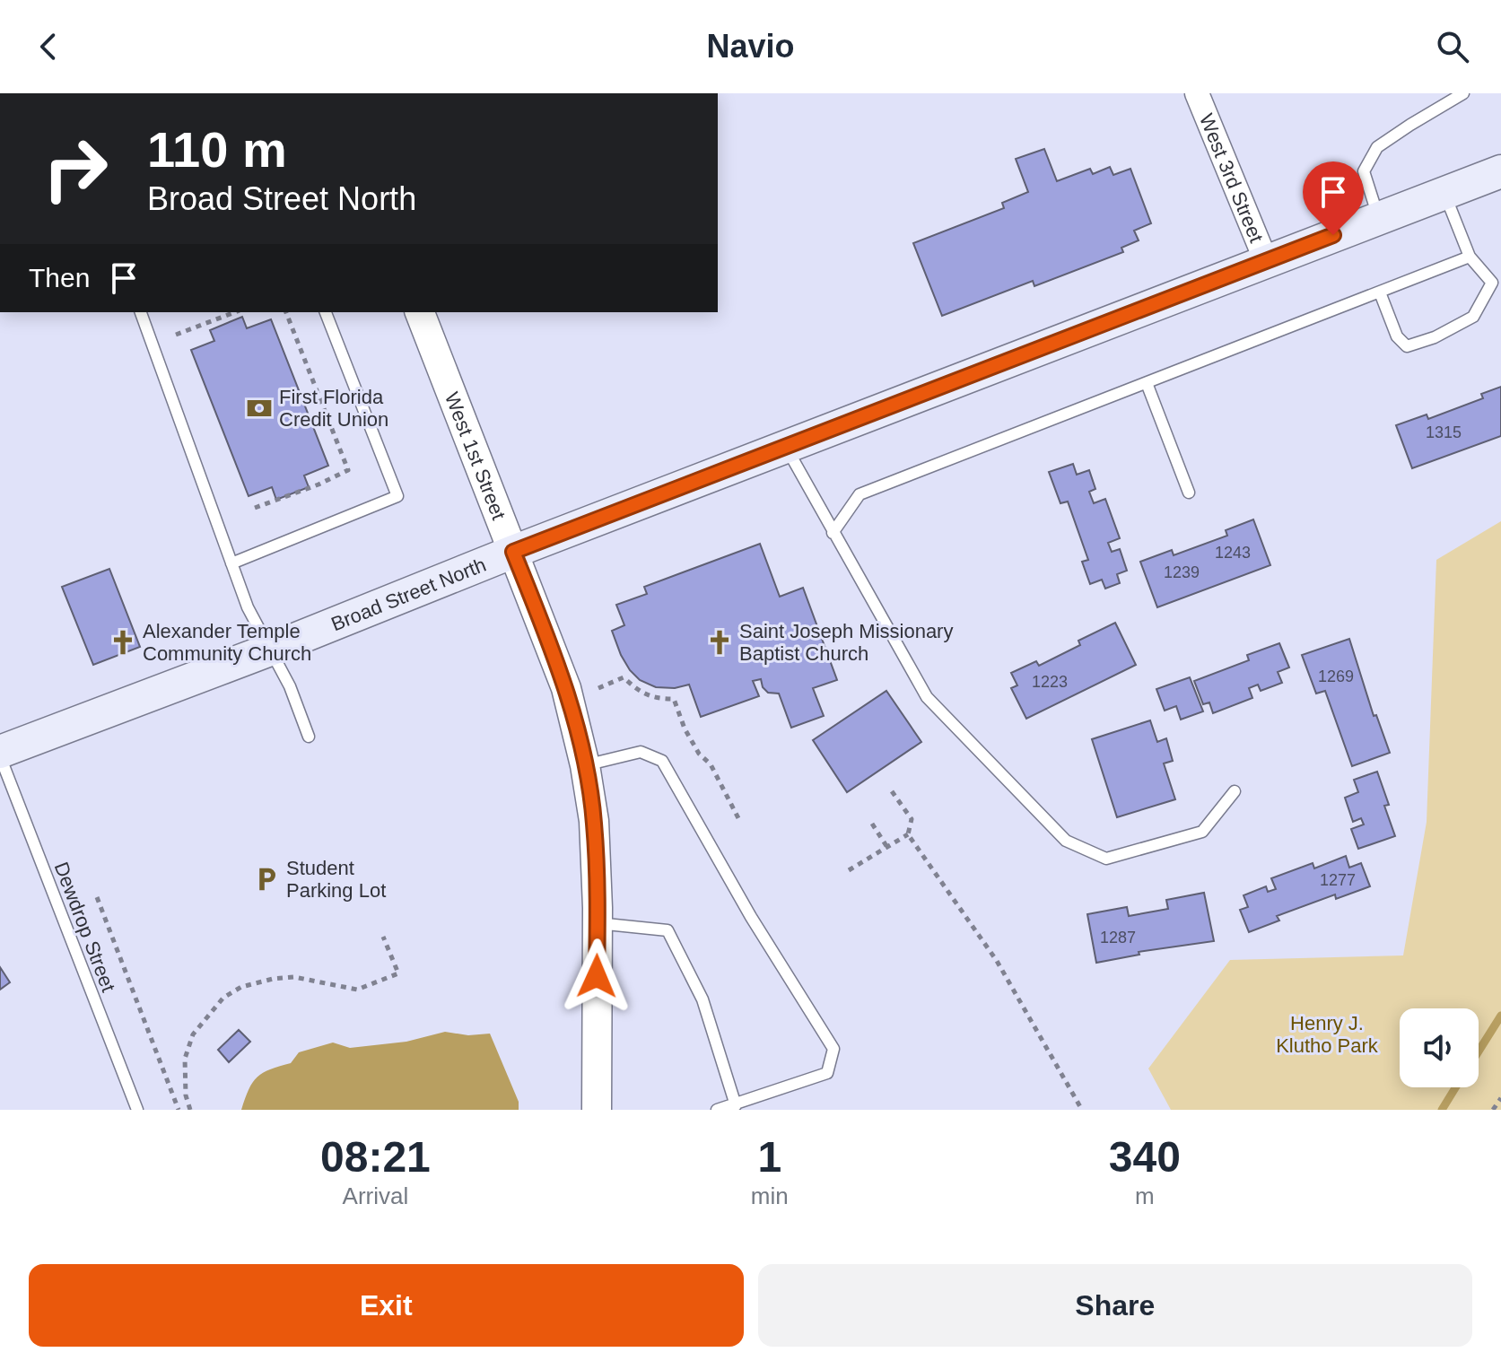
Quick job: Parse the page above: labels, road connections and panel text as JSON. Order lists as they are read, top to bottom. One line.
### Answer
{"streets":{"main road":["Broad Street North"],"street":["West 3rd Street","West 1st Street"],"lane":["Dewdrop Street"]},"crossings":[["West 3rd Street","Broad Street North"],["West 1st Street","Broad Street North"],["Broad Street North","Dewdrop Street"]],"parks":["Henry J. Klutho Park"],"places":{"bank":["First Florida Credit Union"],"church":["Alexander Temple Community Church","Saint Joseph Missionary Baptist Church"],"parking":["Student Parking Lot"]},"house_numbers":["1315","1243","1239","1269","1223","1277","1287"],"page":{"header":"Navio","turn":["110 m","Broad Street North"],"then":"Then","eta":["08:21","Arrival","1","min","340","m"],"buttons":["Exit","Share"]}}
